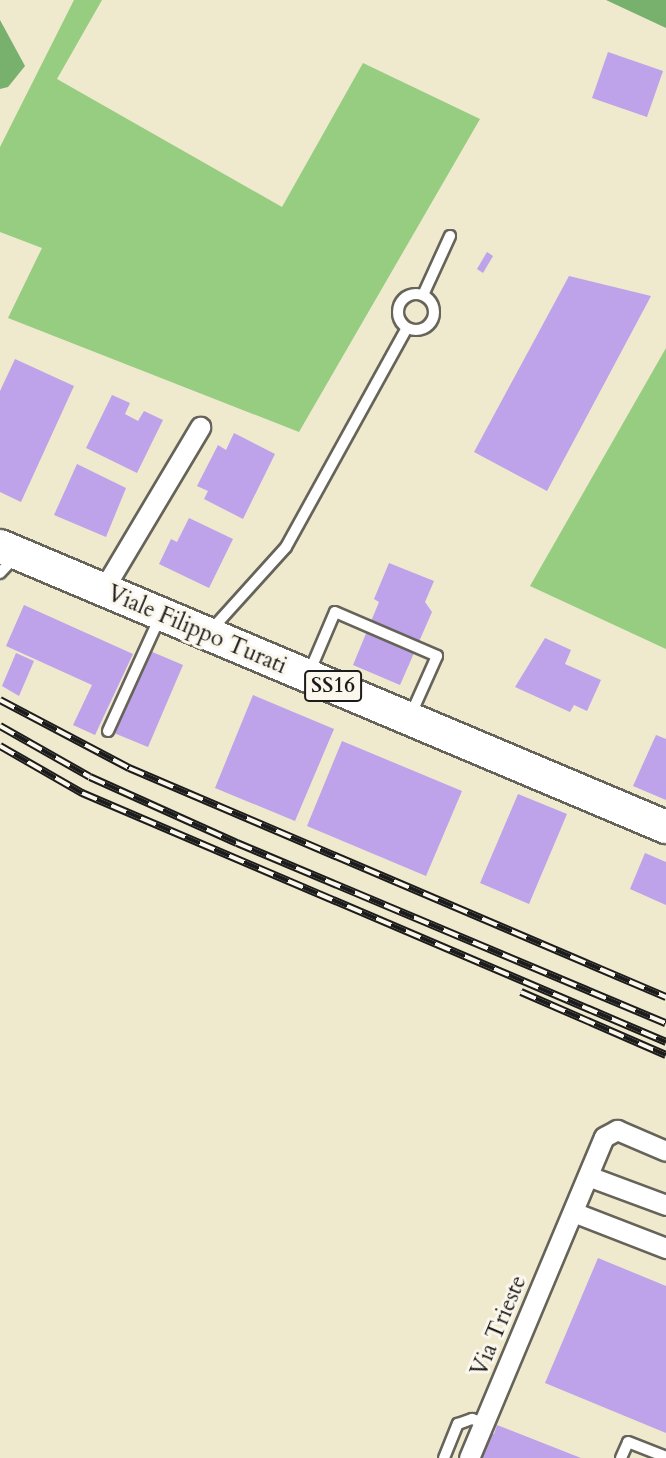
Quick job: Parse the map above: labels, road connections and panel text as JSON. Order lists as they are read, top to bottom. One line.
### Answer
{"streets":{"main road":["Viale Filippo Turati","SS16"],"street":["Via Trieste"]}}
